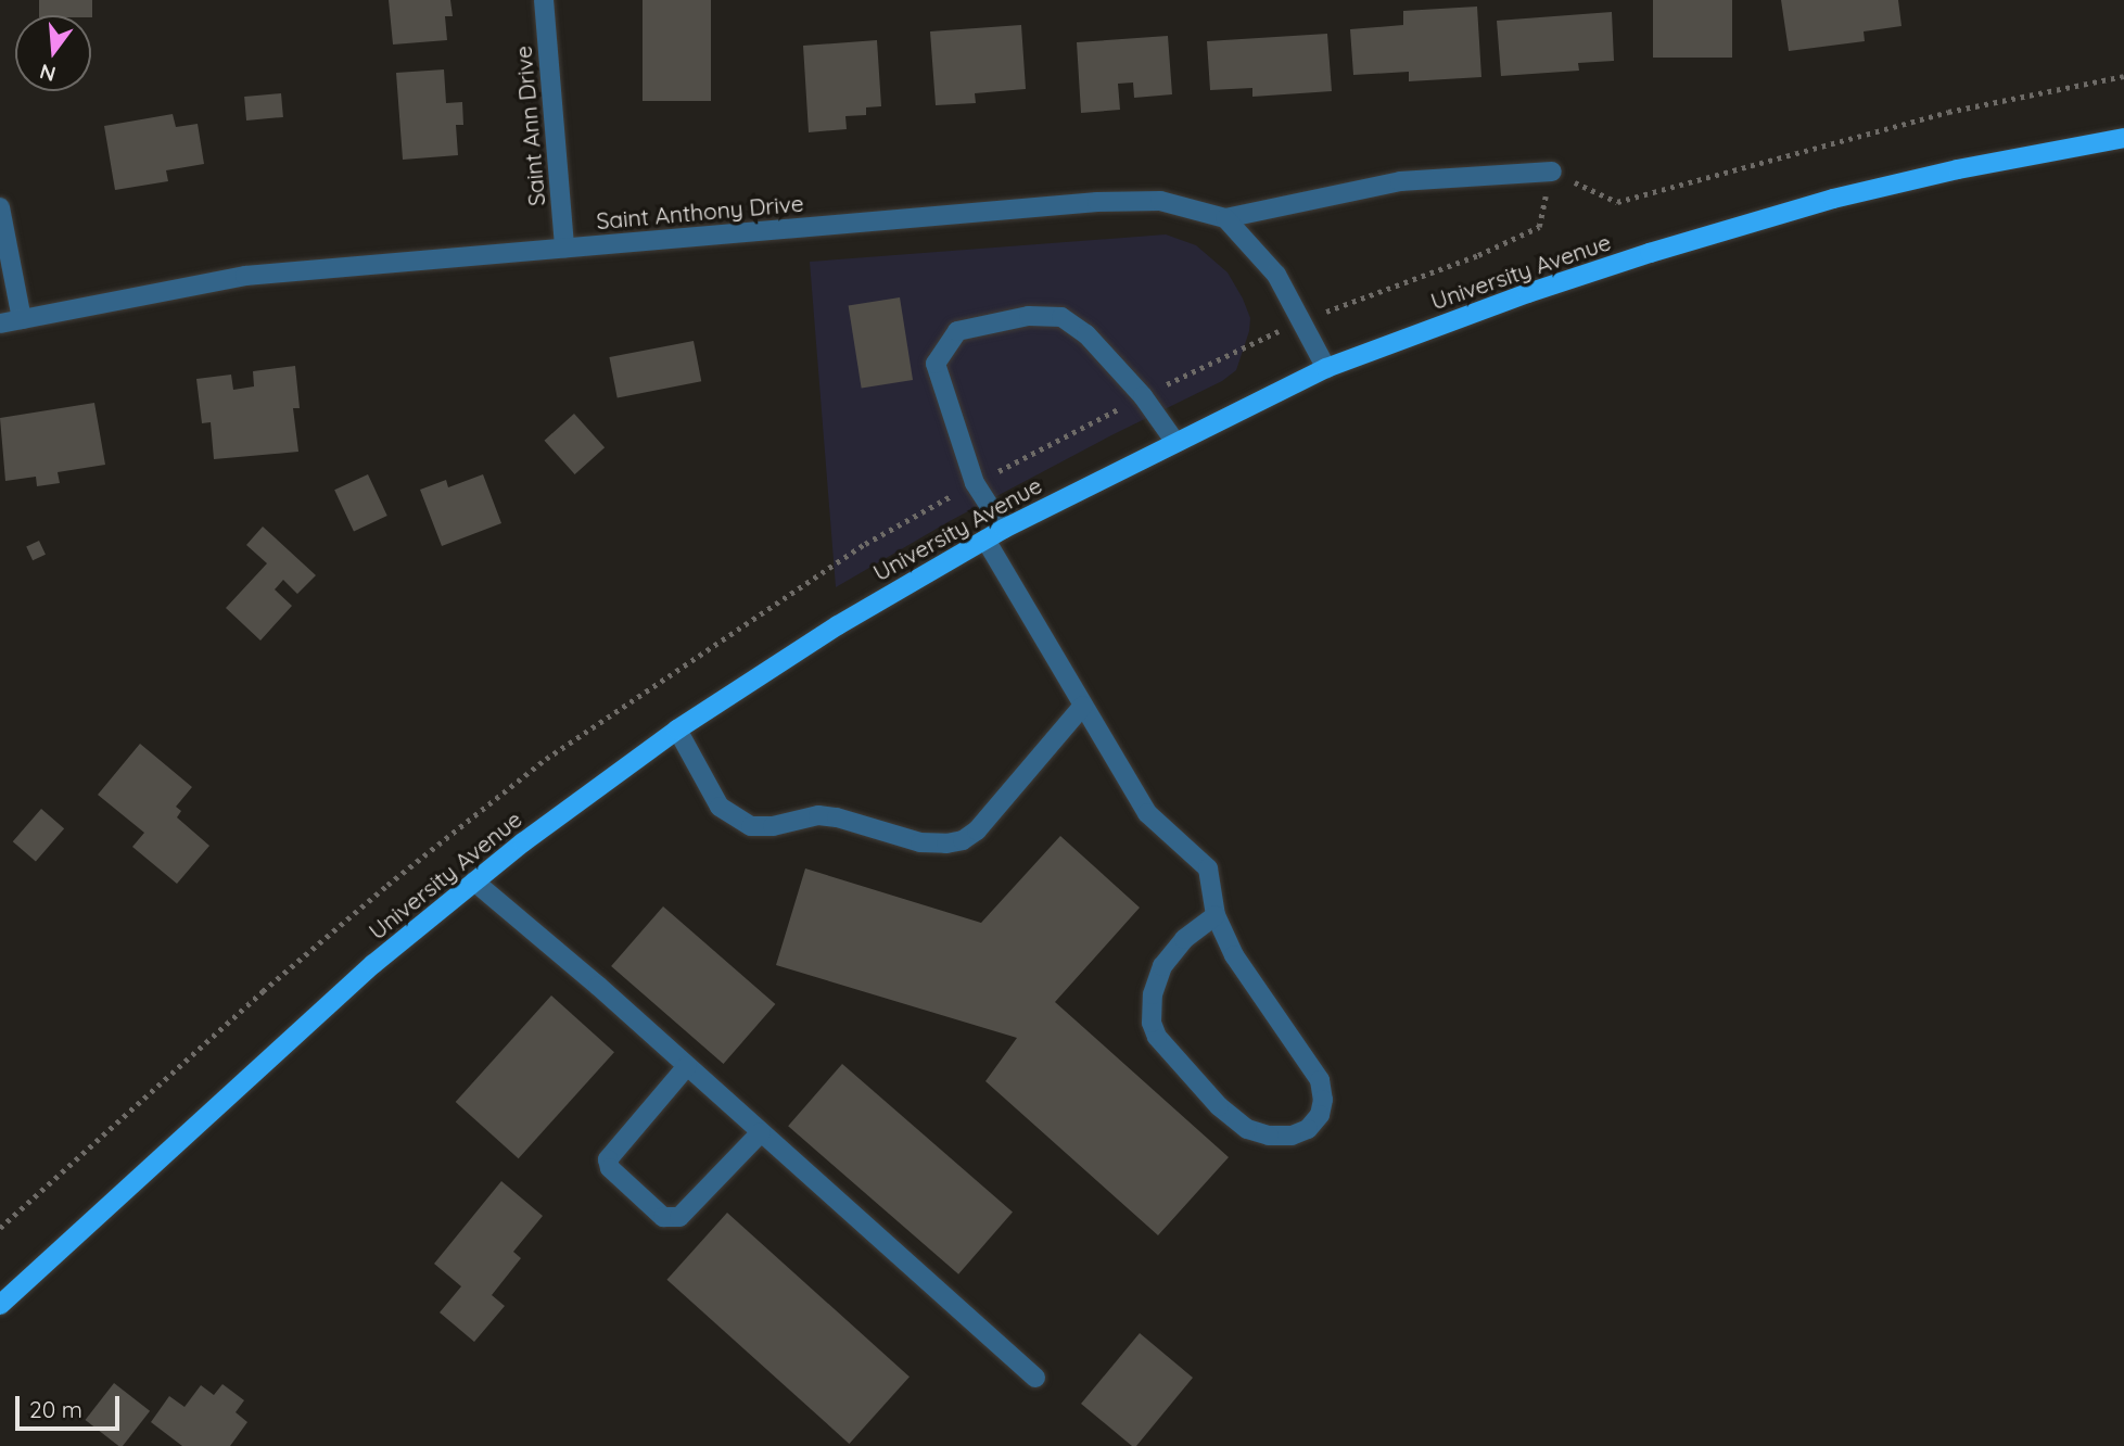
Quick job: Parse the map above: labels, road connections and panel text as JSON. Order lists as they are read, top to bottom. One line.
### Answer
{"streets":{"main road":["University Avenue"],"street":["Saint Ann Drive","Saint Anthony Drive"]},"crossings":[["Saint Ann Drive","Saint Anthony Drive"]],"scale_bar":"20 m","north":"bottom"}
